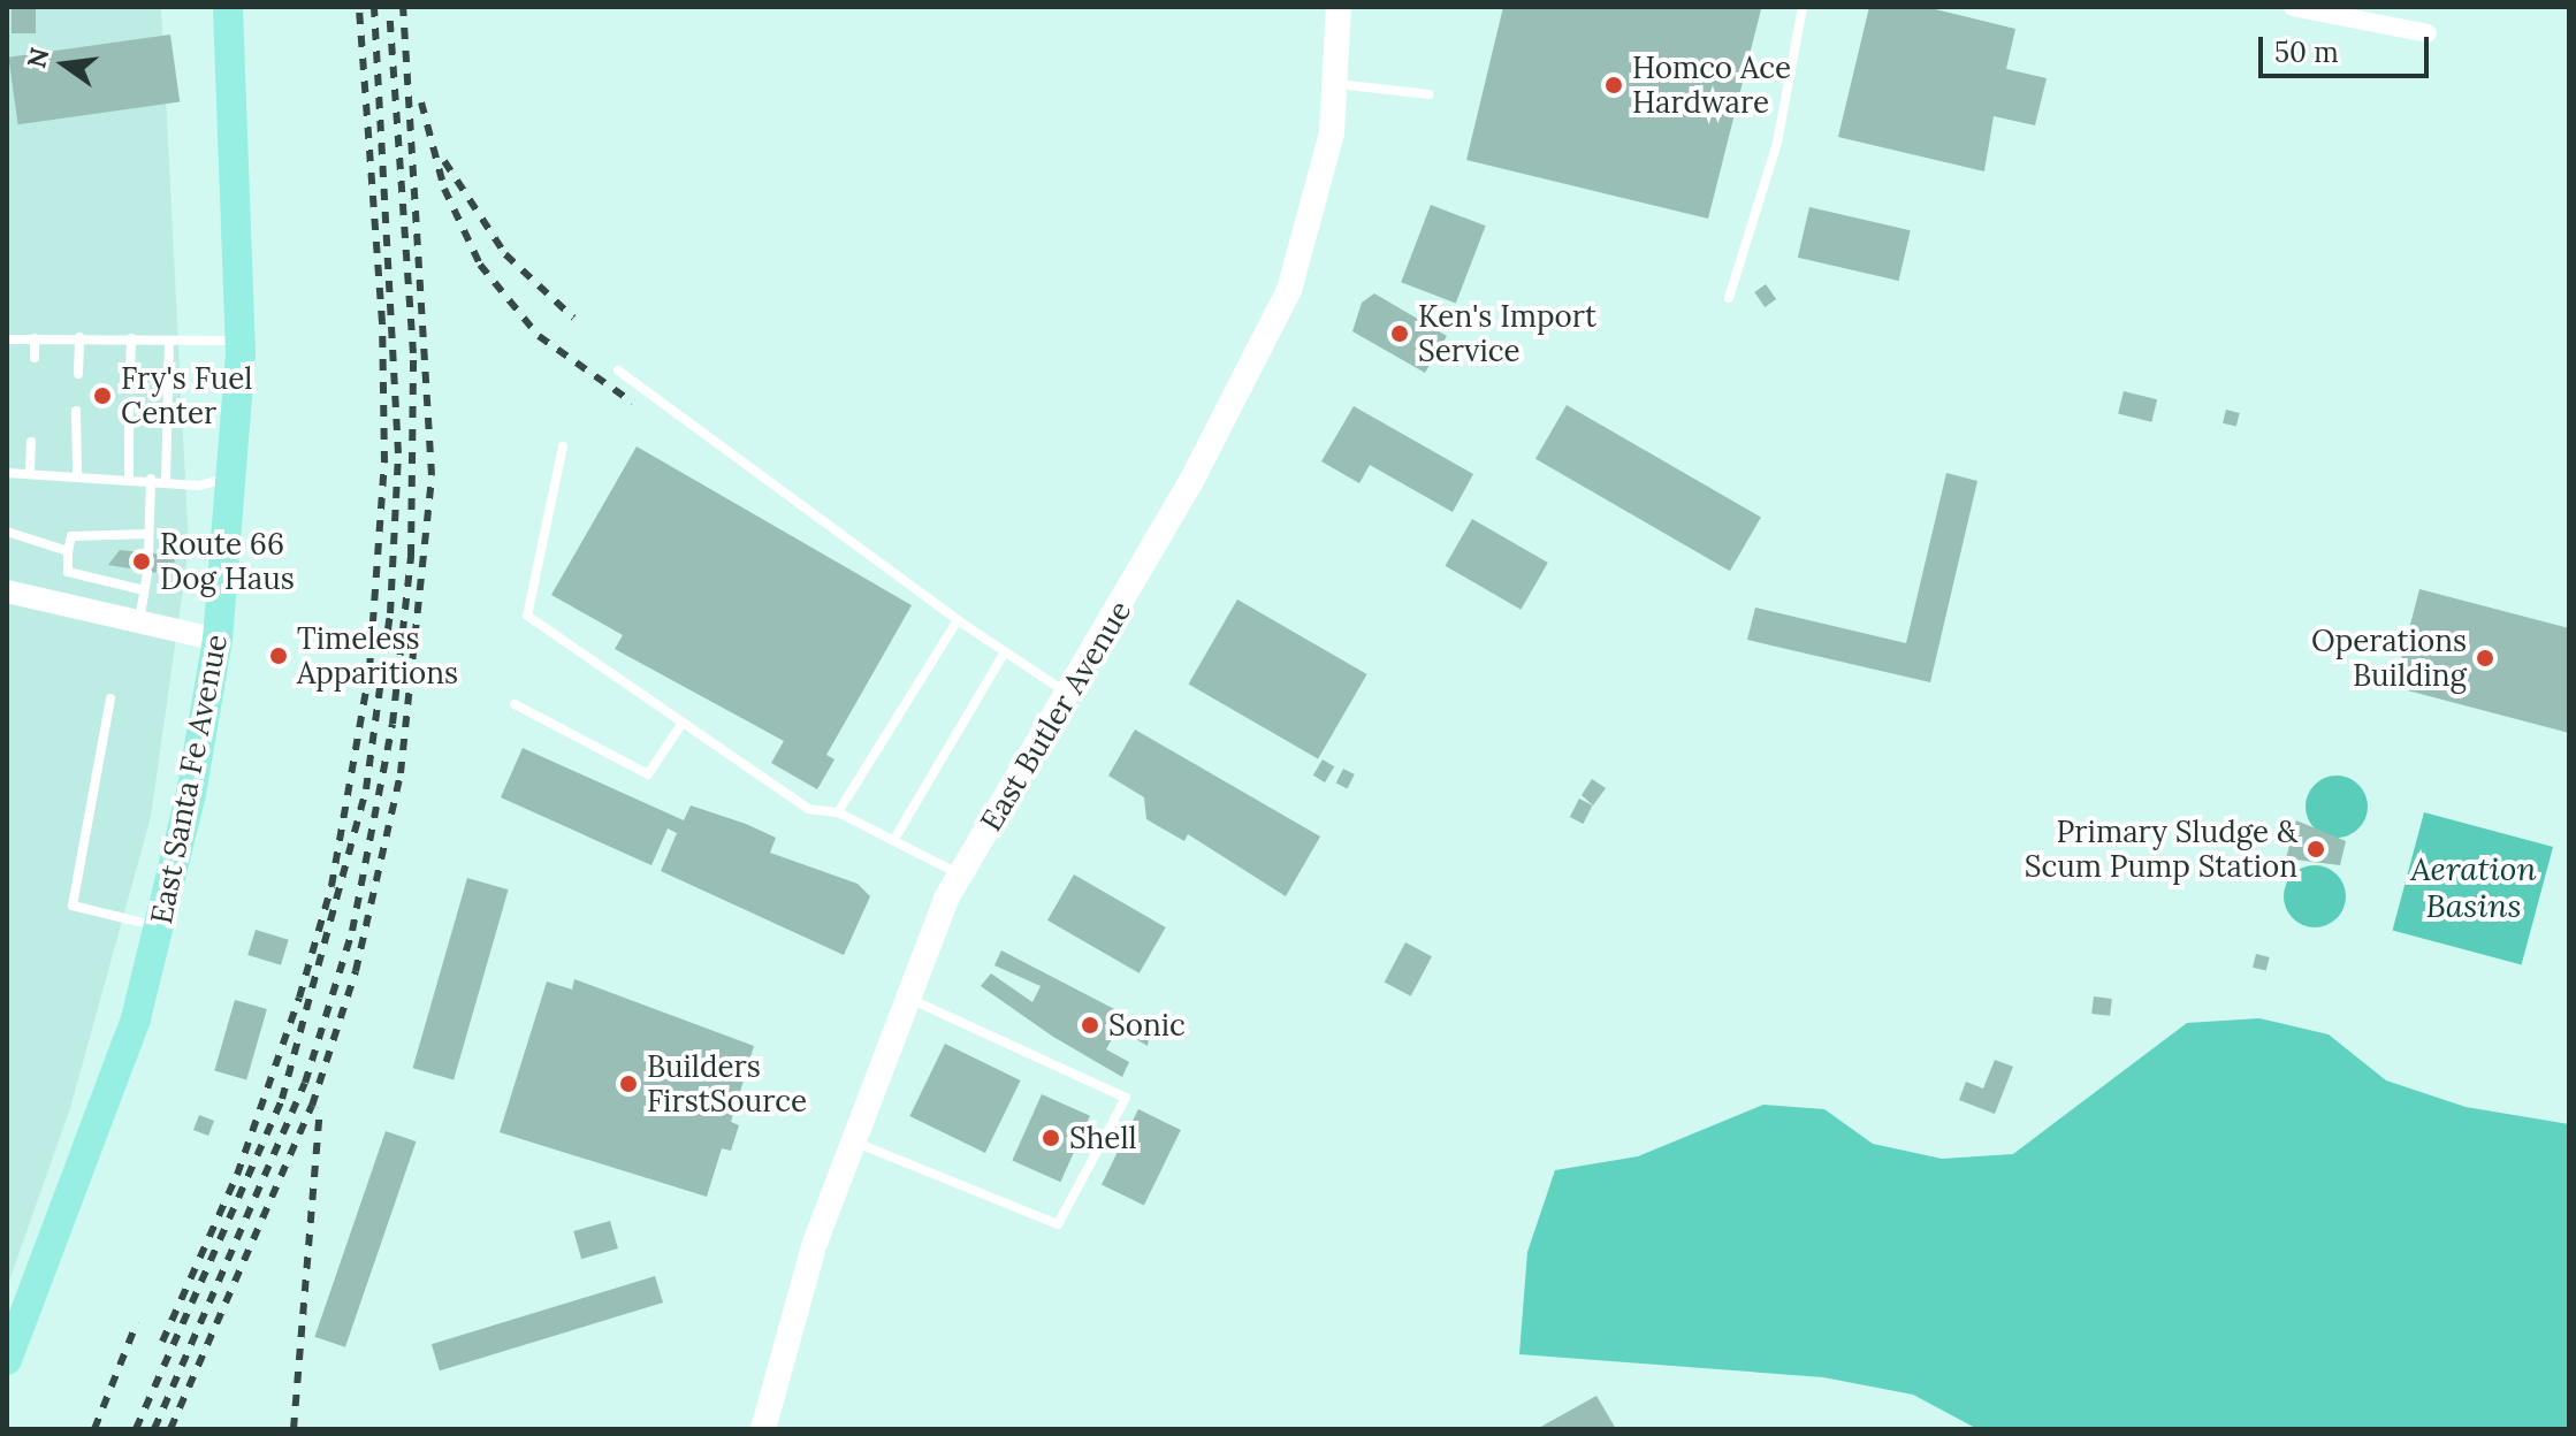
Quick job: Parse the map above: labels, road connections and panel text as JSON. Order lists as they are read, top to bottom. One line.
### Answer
{"streets":{"main road":["East Butler Avenue","East Santa Fe Avenue"]},"water":["Aeration Basins"],"places":["Homco Ace Hardware","Ken's Import Service","Fry's Fuel Center","Route 66 Dog Haus","Timeless Apparitions","Operations Building","Primary Sludge & Scum Pump Station","Sonic","Builders FirstSource","Shell"],"scale_bar":"50 m","north":"left"}
